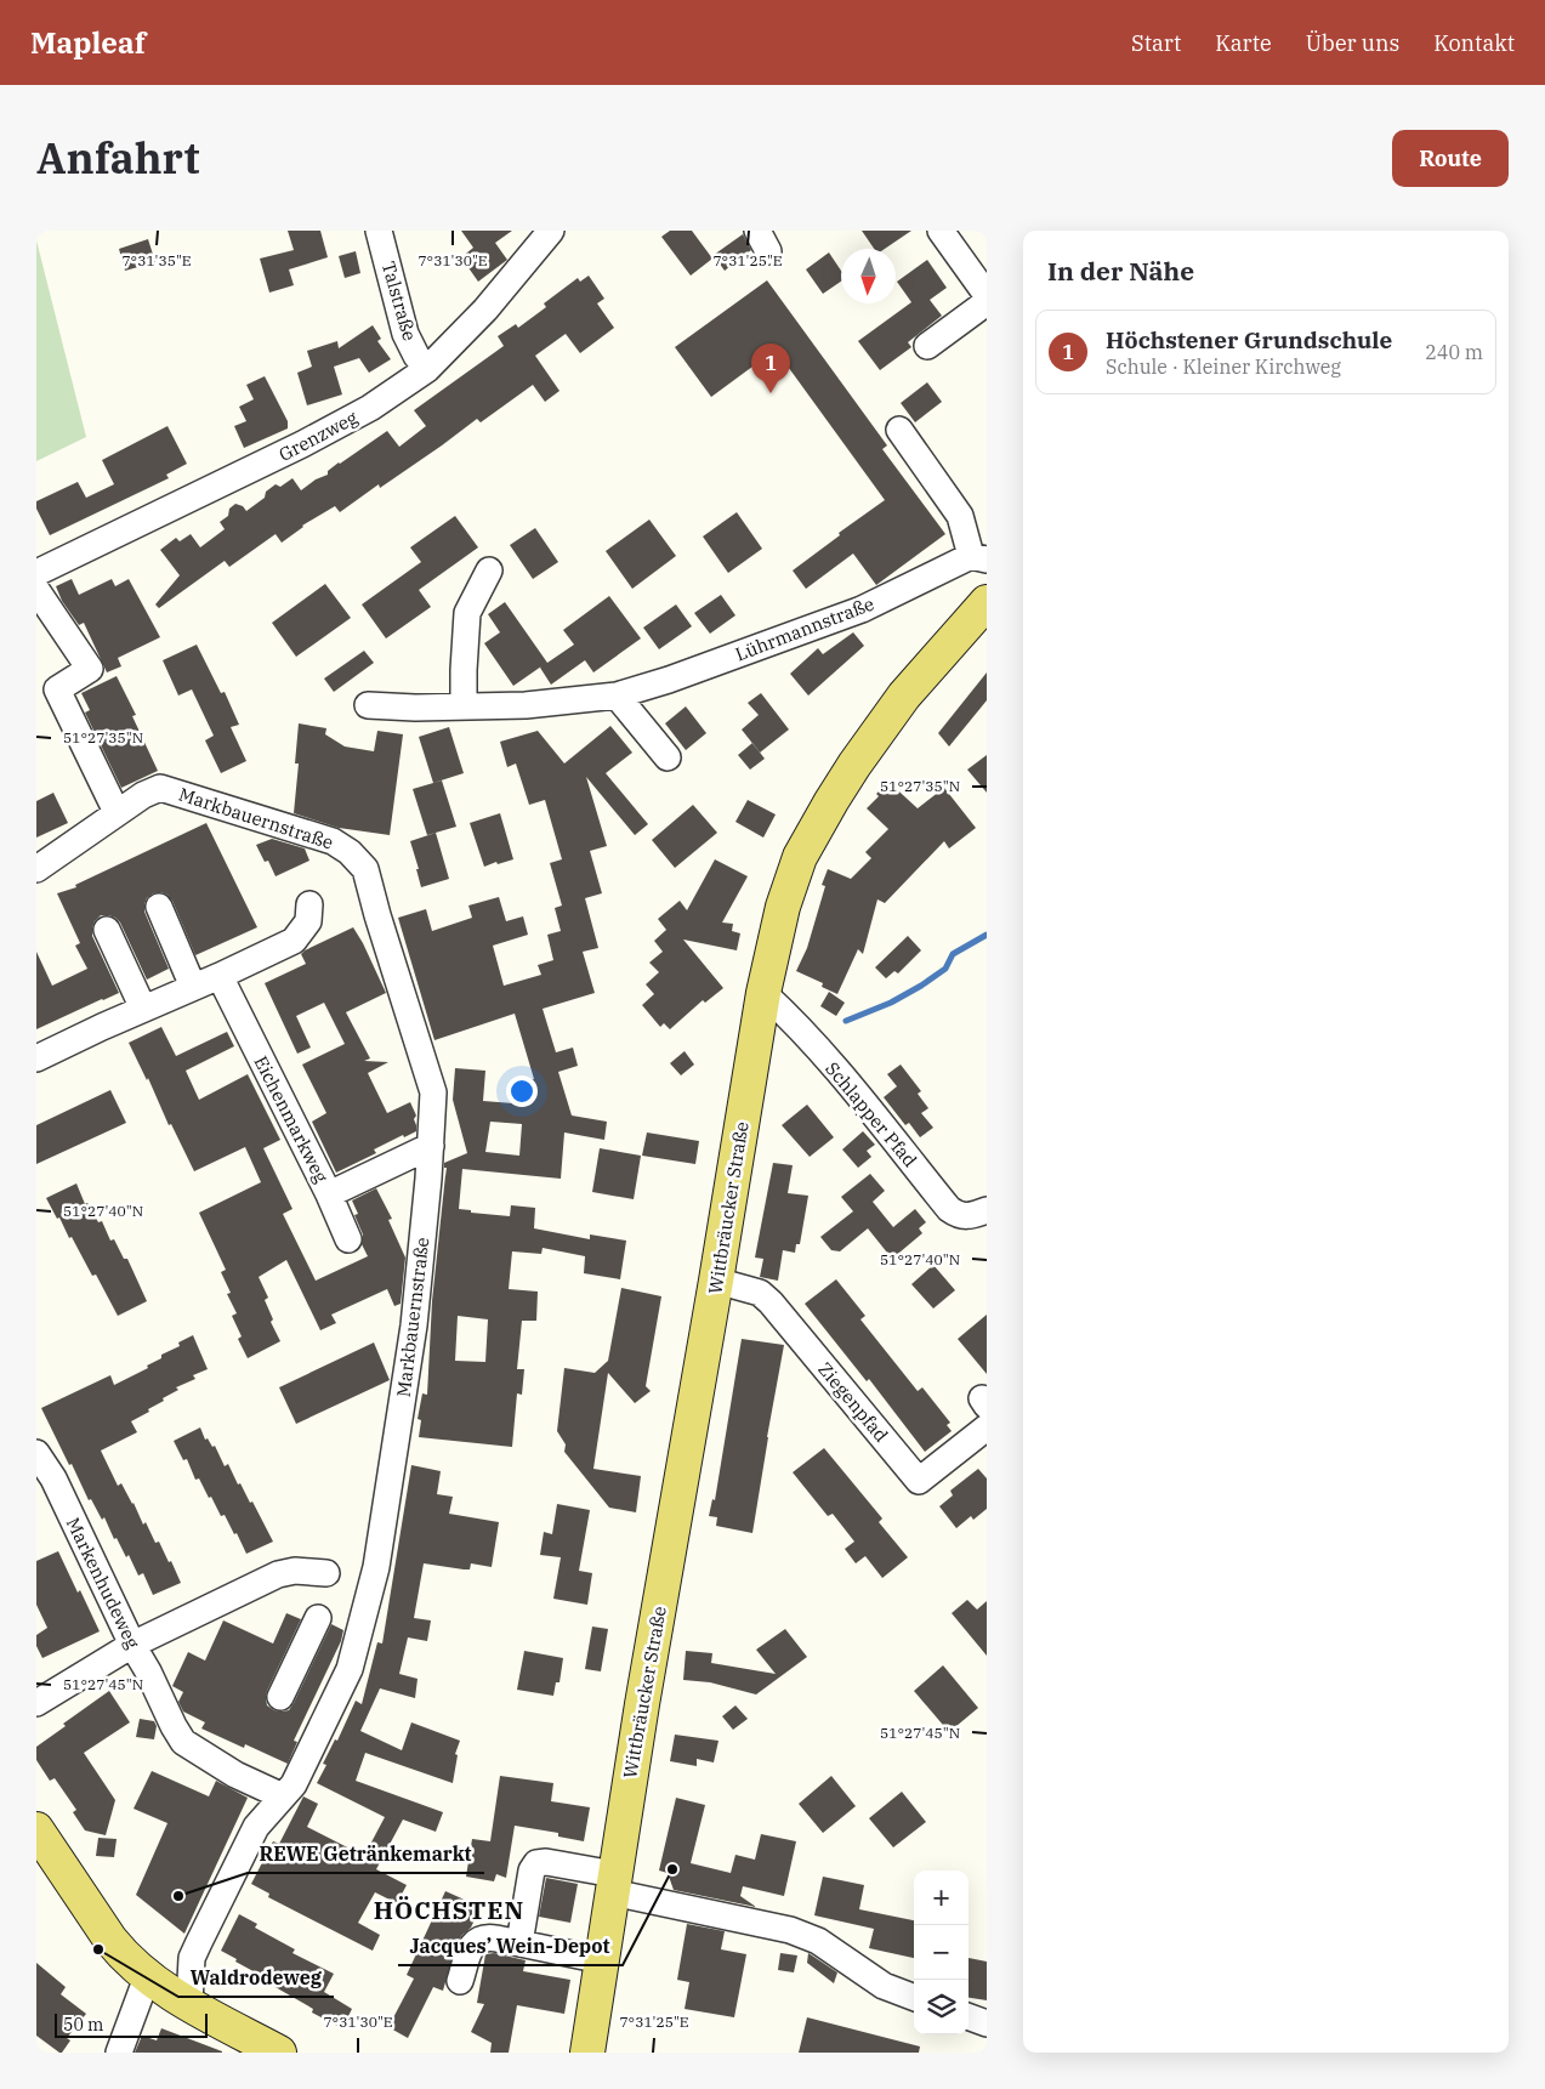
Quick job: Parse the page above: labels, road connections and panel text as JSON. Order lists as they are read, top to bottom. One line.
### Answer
{"streets":{"main road":["Wittbräucker Straße"],"street":["Talstraße","Grenzweg","Lührmannstraße","Markbauernstraße","Schlapper Pfad","Eichenmarkweg","Ziegenpfad","Markenhudeweg"]},"crossings":[["Talstraße","Grenzweg"],["Markbauernstraße","Eichenmarkweg"],["Markbauernstraße","Markenhudeweg"],["Schlapper Pfad","Wittbräucker Straße"],["Wittbräucker Straße","Ziegenpfad"]],"districts":["HÖCHSTEN"],"places":["Jacques’ Wein-Depot","REWE Getränkemarkt","Waldrodeweg"],"scale_bar":"50 m","north":"bottom","page":{"header":"Mapleaf","nav":["Start","Karte","Über uns","Kontakt"],"title":"Anfahrt","buttons":"Route","heading":"In der Nähe","list":[{"mark":"1","name":"Höchstener Grundschule","note":"Schule · Kleiner Kirchweg","value":"240 m"}],"pins":"1","map_buttons":["+","−"],"scale":"50 m"},"coordinates":["7°31'35\"E","7°31'30\"E","7°31'25\"E","51°27'35\"N","51°27'40\"N","51°27'45\"N"]}
